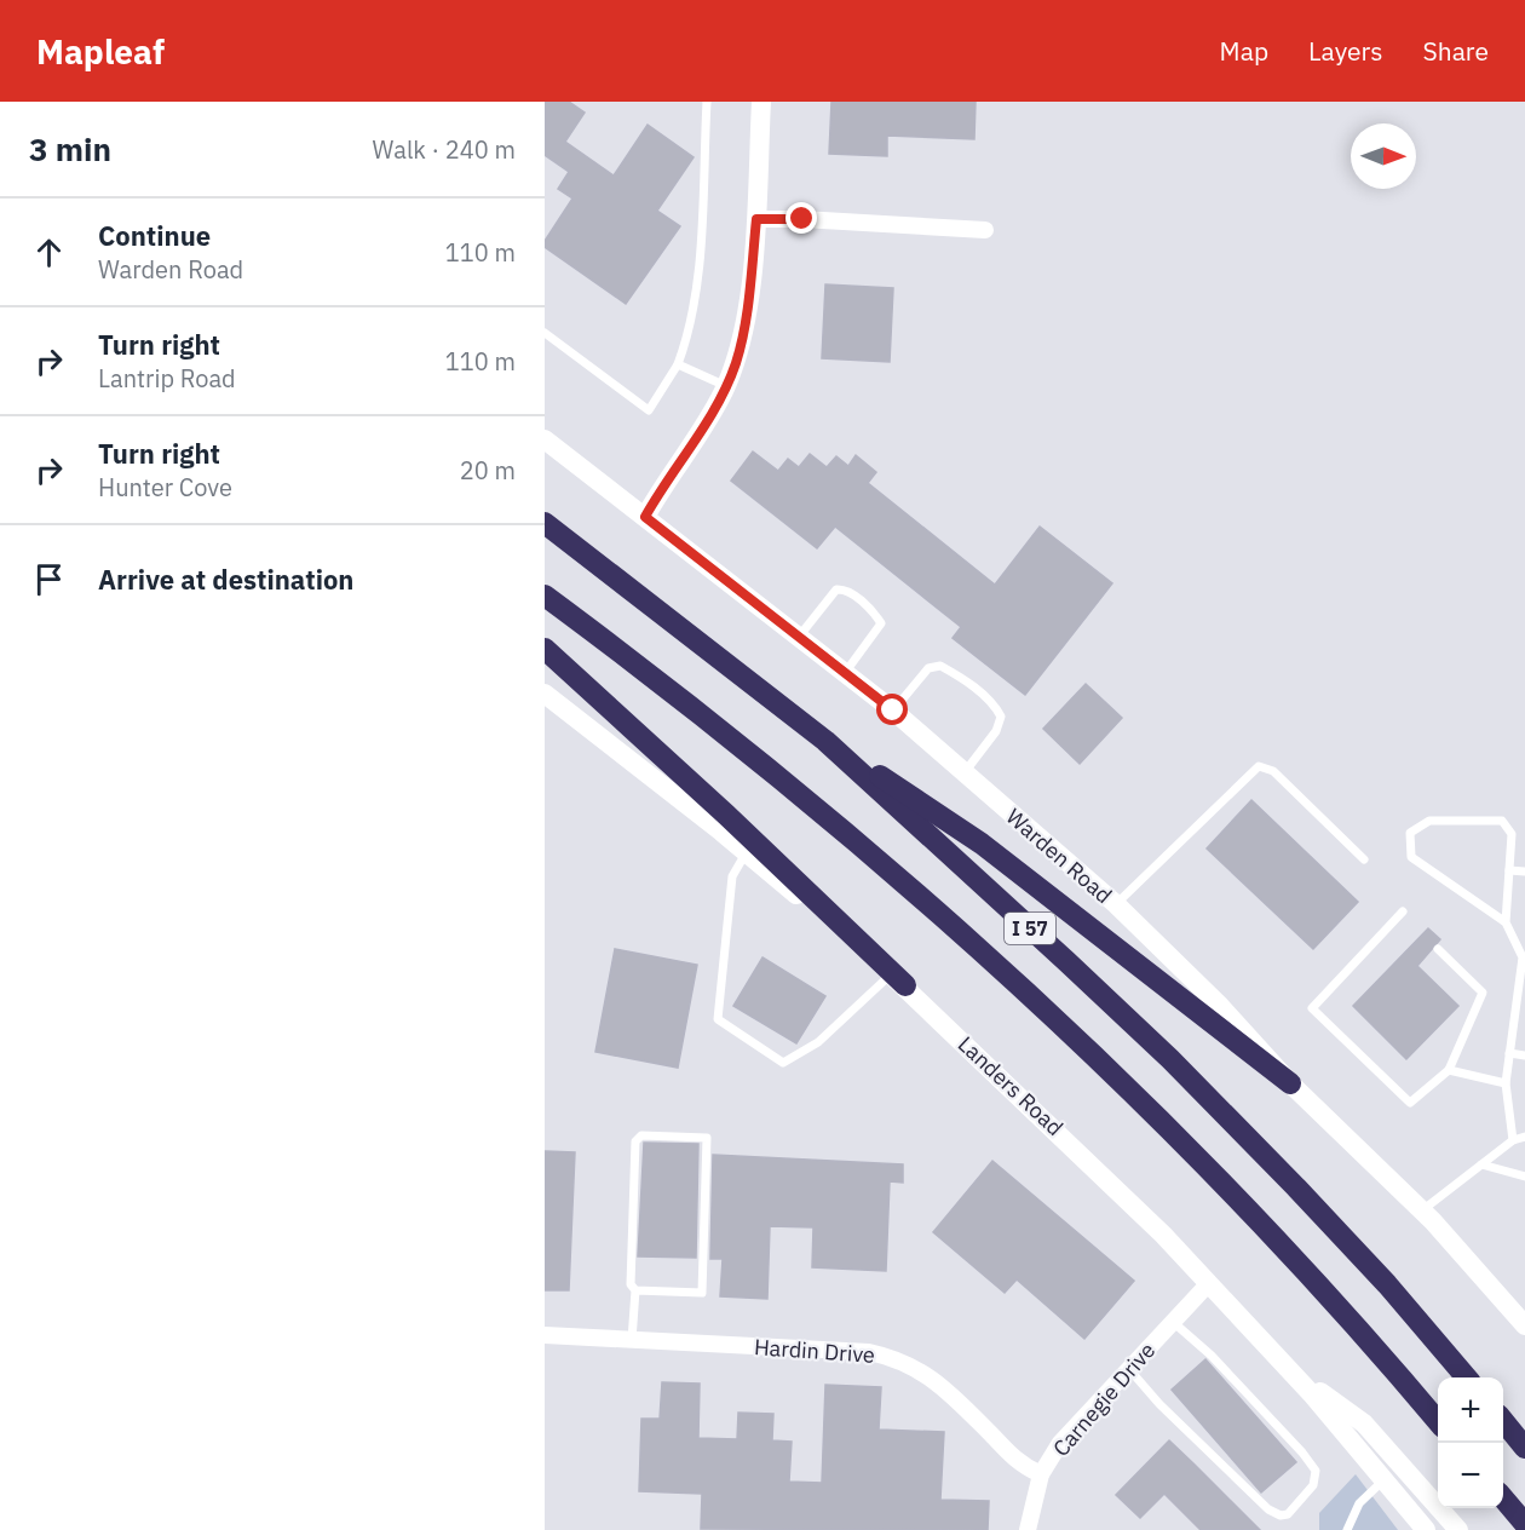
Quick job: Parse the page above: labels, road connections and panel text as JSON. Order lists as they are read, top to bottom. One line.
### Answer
{"streets":{"highway":["I 57"],"main road":["Warden Road","Landers Road"],"street":["Hardin Drive","Carnegie Drive"]},"crossings":[["Landers Road","Carnegie Drive"],["Hardin Drive","Carnegie Drive"]],"north":"right","page":{"header":"Mapleaf","nav":["Map","Layers","Share"],"heading":["3 min","Walk · 240 m"],"list":[["Continue","Warden Road","110 m"],["Turn right","Lantrip Road","110 m"],["Turn right","Hunter Cove","20 m"],"Arrive at destination"],"map_buttons":["+","−"]}}
